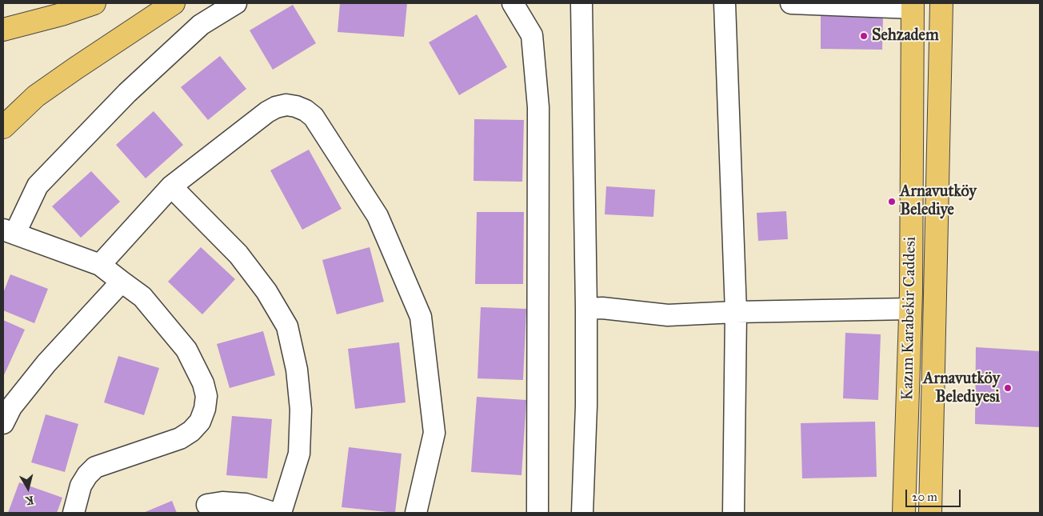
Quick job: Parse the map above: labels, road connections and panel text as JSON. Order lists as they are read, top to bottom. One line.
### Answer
{"streets":{"main road":["Kazım Karabekir Caddesi"]},"places":["Sehzadem","Arnavutköy Belediye","Arnavutköy Belediyesi"],"scale_bar":"20 m","north":"bottom"}
